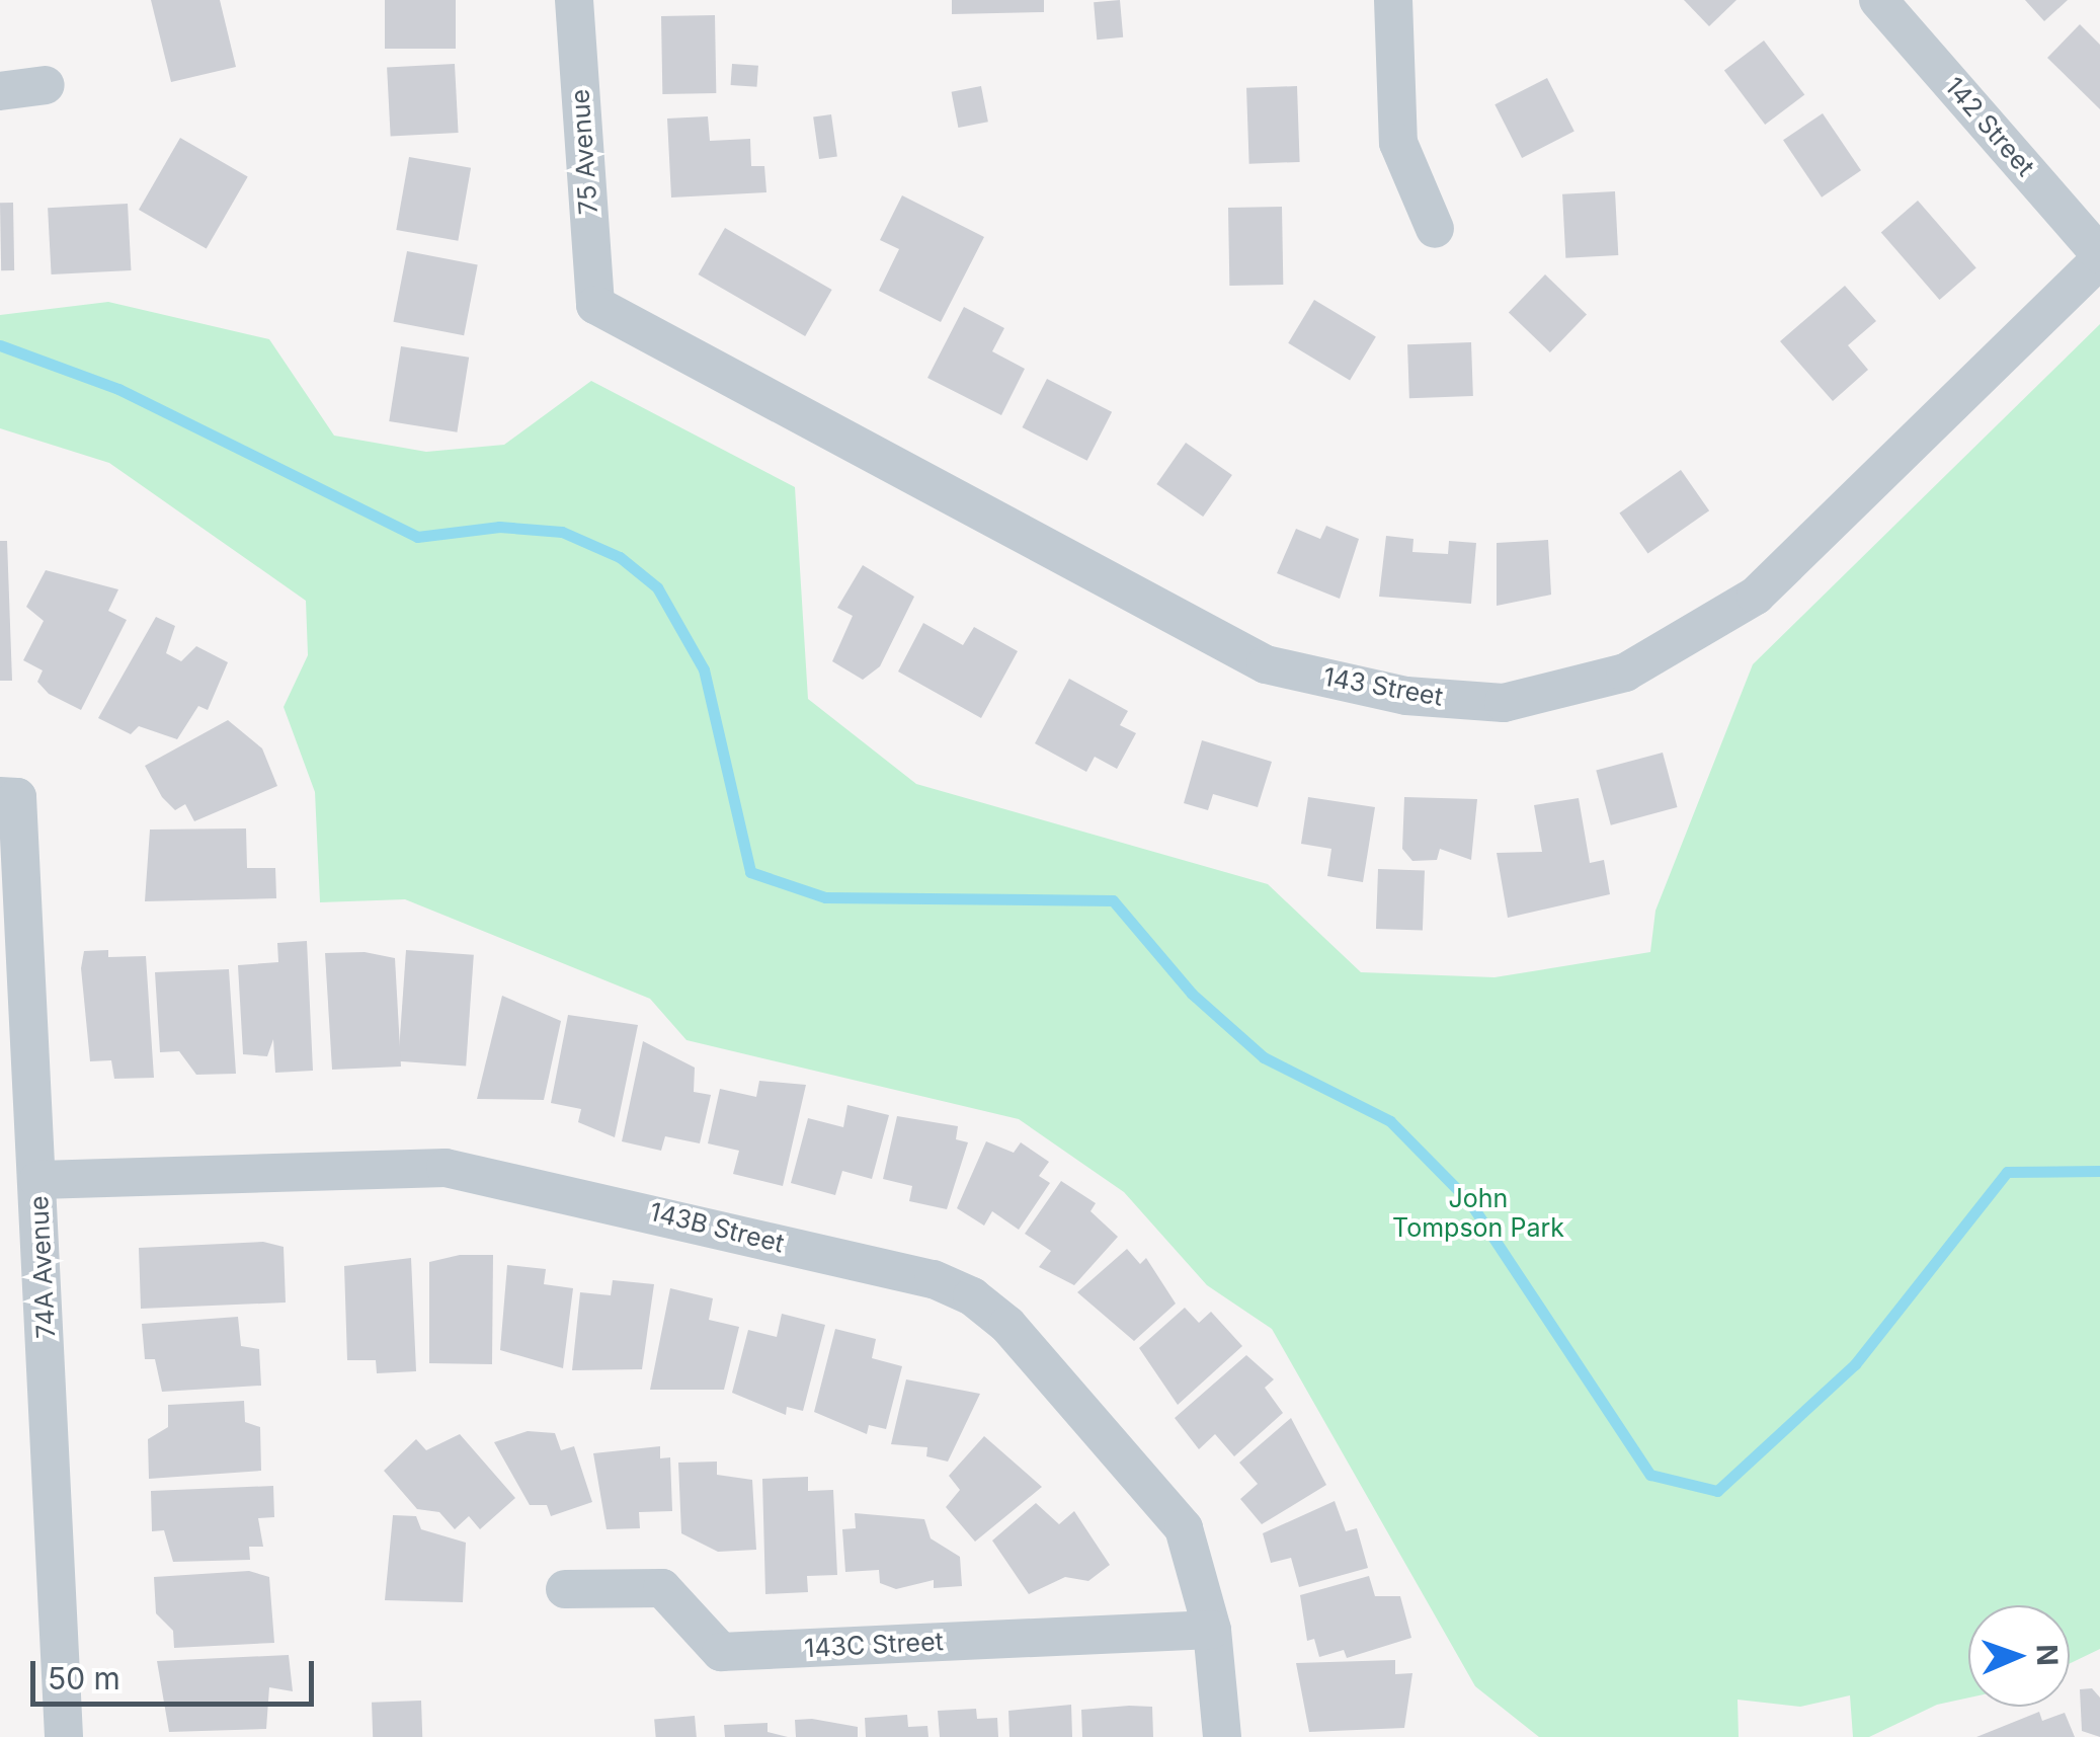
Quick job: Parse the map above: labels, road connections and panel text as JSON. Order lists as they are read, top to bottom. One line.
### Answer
{"streets":{"street":["142 Street","75 Avenue","143 Street","143B Street","74A Avenue","143C Street"]},"crossings":[["142 Street","143 Street"],["75 Avenue","143 Street"],["143B Street","74A Avenue"],["143B Street","143C Street"]],"parks":["John Tompson Park"],"scale_bar":"50 m","north":"right"}
